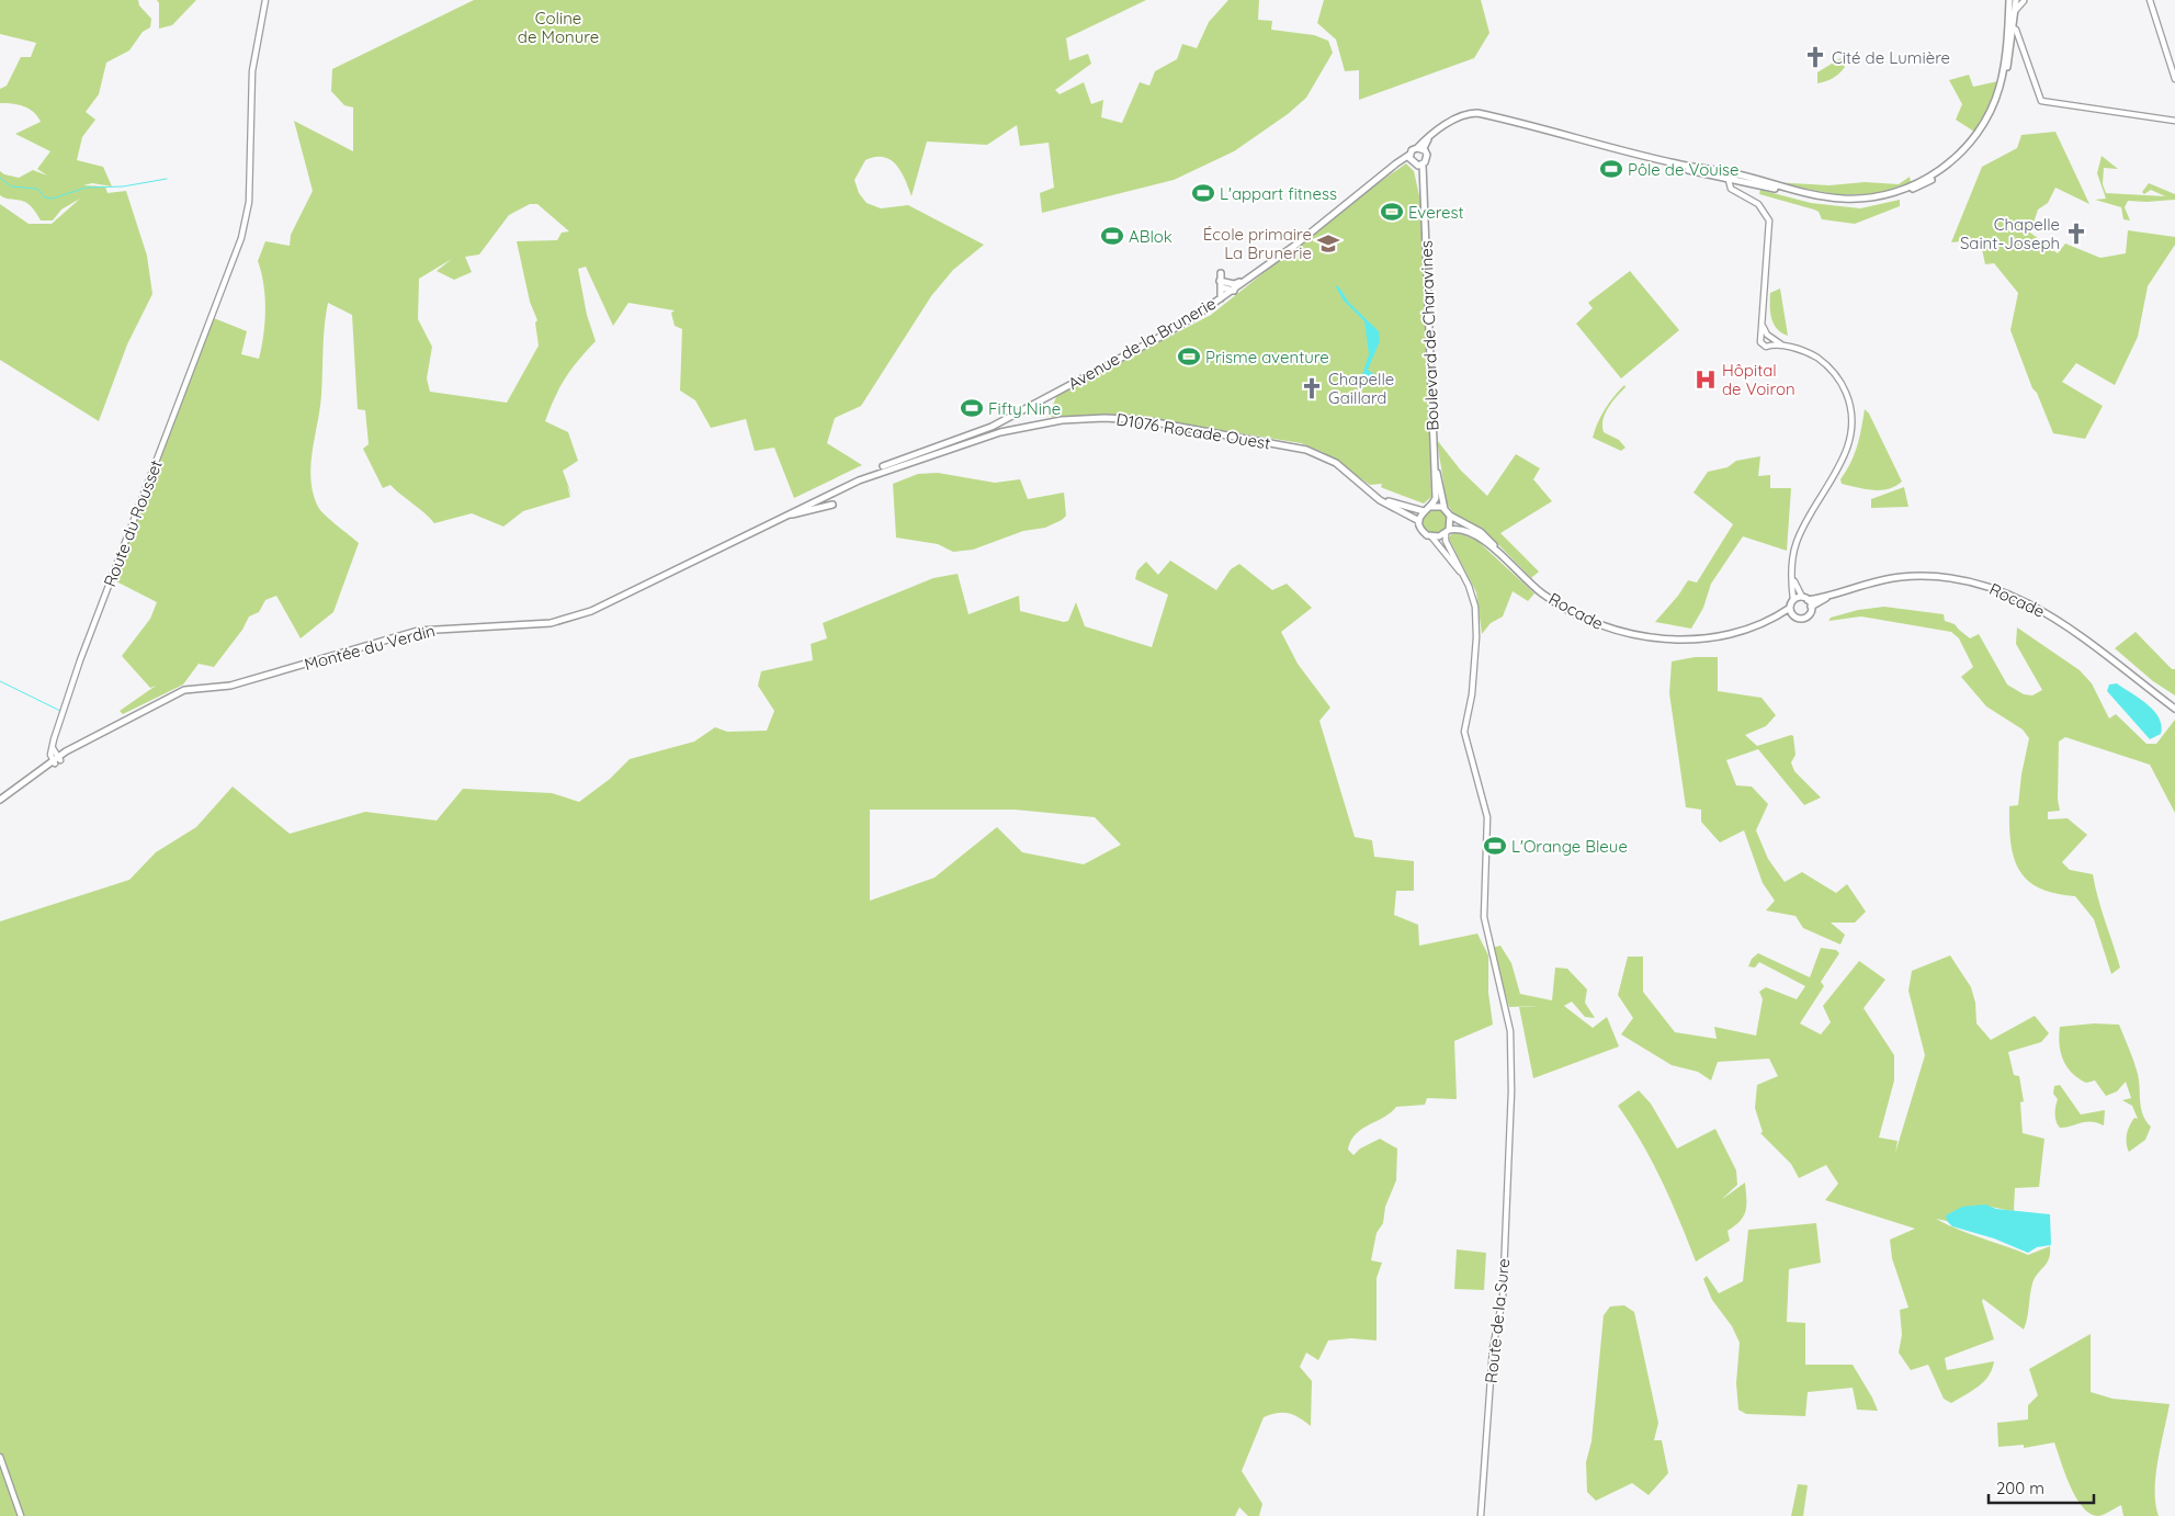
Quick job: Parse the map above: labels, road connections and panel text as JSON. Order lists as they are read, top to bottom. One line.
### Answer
{"streets":{"main road":["Boulevard de Charavines","Avenue de la Brunerie","D1076 Rocade Ouest","Route du Rousset","Rocade","Montée du Verdin","Route de la Sure"]},"crossings":[["Boulevard de Charavines","Avenue de la Brunerie"],["Boulevard de Charavines","D1076 Rocade Ouest"],["Boulevard de Charavines","Rocade"],["Avenue de la Brunerie","Montée du Verdin"],["D1076 Rocade Ouest","Rocade"],["Route du Rousset","Montée du Verdin"]],"parks":["Coline de Monure"],"places":{"church":["Cité de Lumière","Chapelle Saint-Joseph","Chapelle Gaillard"],"sports":["Pôle de Vouise","L'appart fitness","Everest","ABlok","Prisme aventure","Fifty Nine","L'Orange Bleue"],"school or university":["École primaire La Brunerie"],"hospital":["Hôpital de Voiron"]},"scale_bar":"200 m"}
